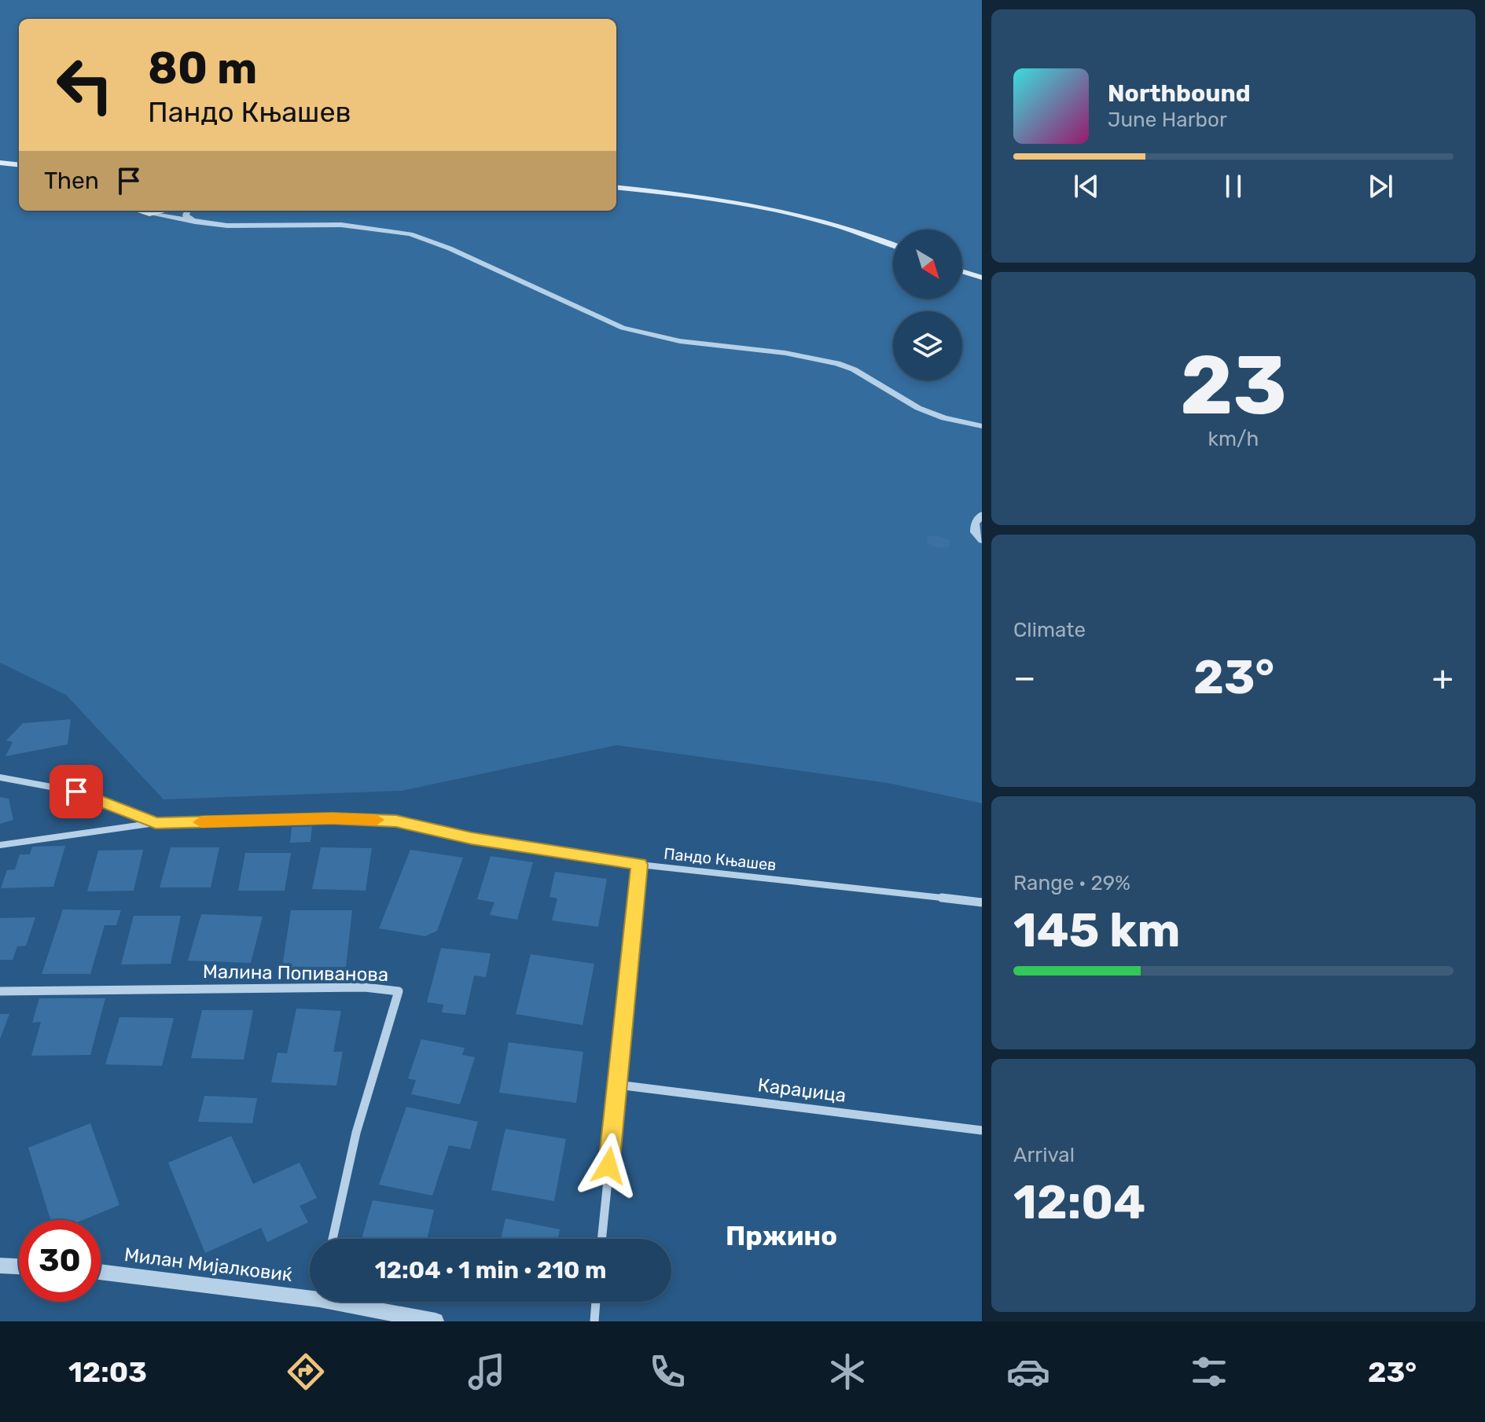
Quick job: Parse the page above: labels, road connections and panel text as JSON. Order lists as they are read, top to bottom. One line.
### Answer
{"streets":{"street":["Пандо Књашев","Малина Попиванова","Караџица","Милан Мијалковиќ"]},"districts":["Пржино"],"north":"bottom right","page":{"turn":["80 m","Пандо Књашев"],"song":["Northbound","June Harbor"],"then":"Then","tile":[["23","km/h"],"Climate",["Range · 29%","145 km"],["Arrival","12:04"]],"heat":["−","23°","+"],"limit":"30","trip":"12:04 · 1 min · 210 m","tabs":["12:03","23°"]}}
